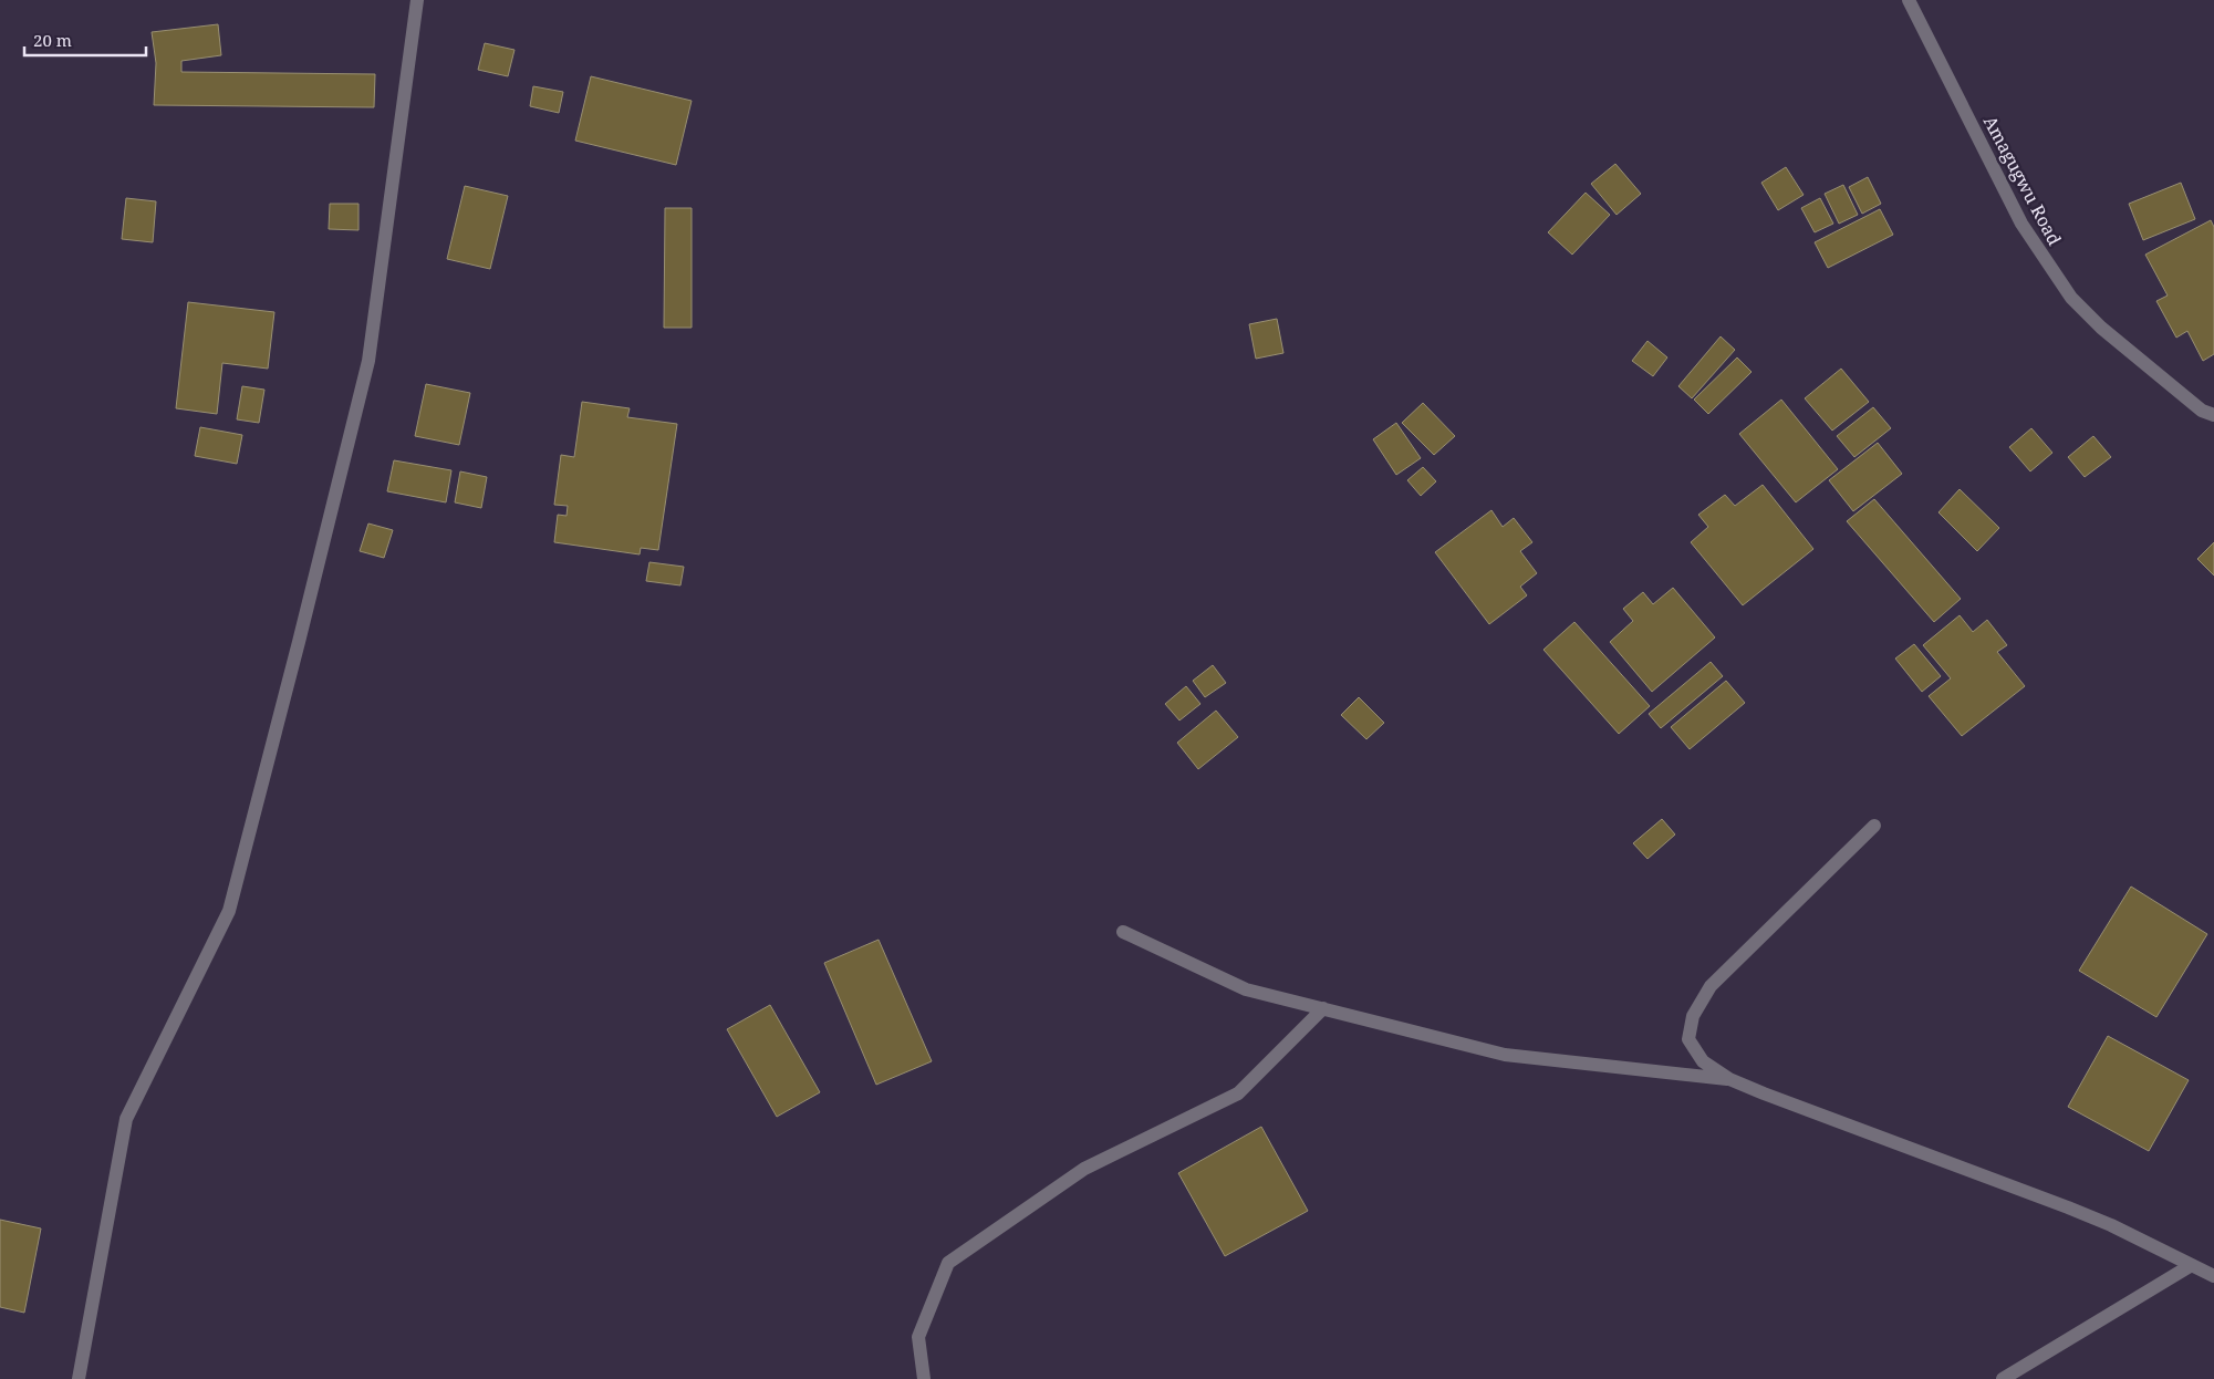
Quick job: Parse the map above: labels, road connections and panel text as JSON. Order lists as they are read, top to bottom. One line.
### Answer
{"streets":{"street":["Amagugwu Road"]},"scale_bar":"20 m"}
